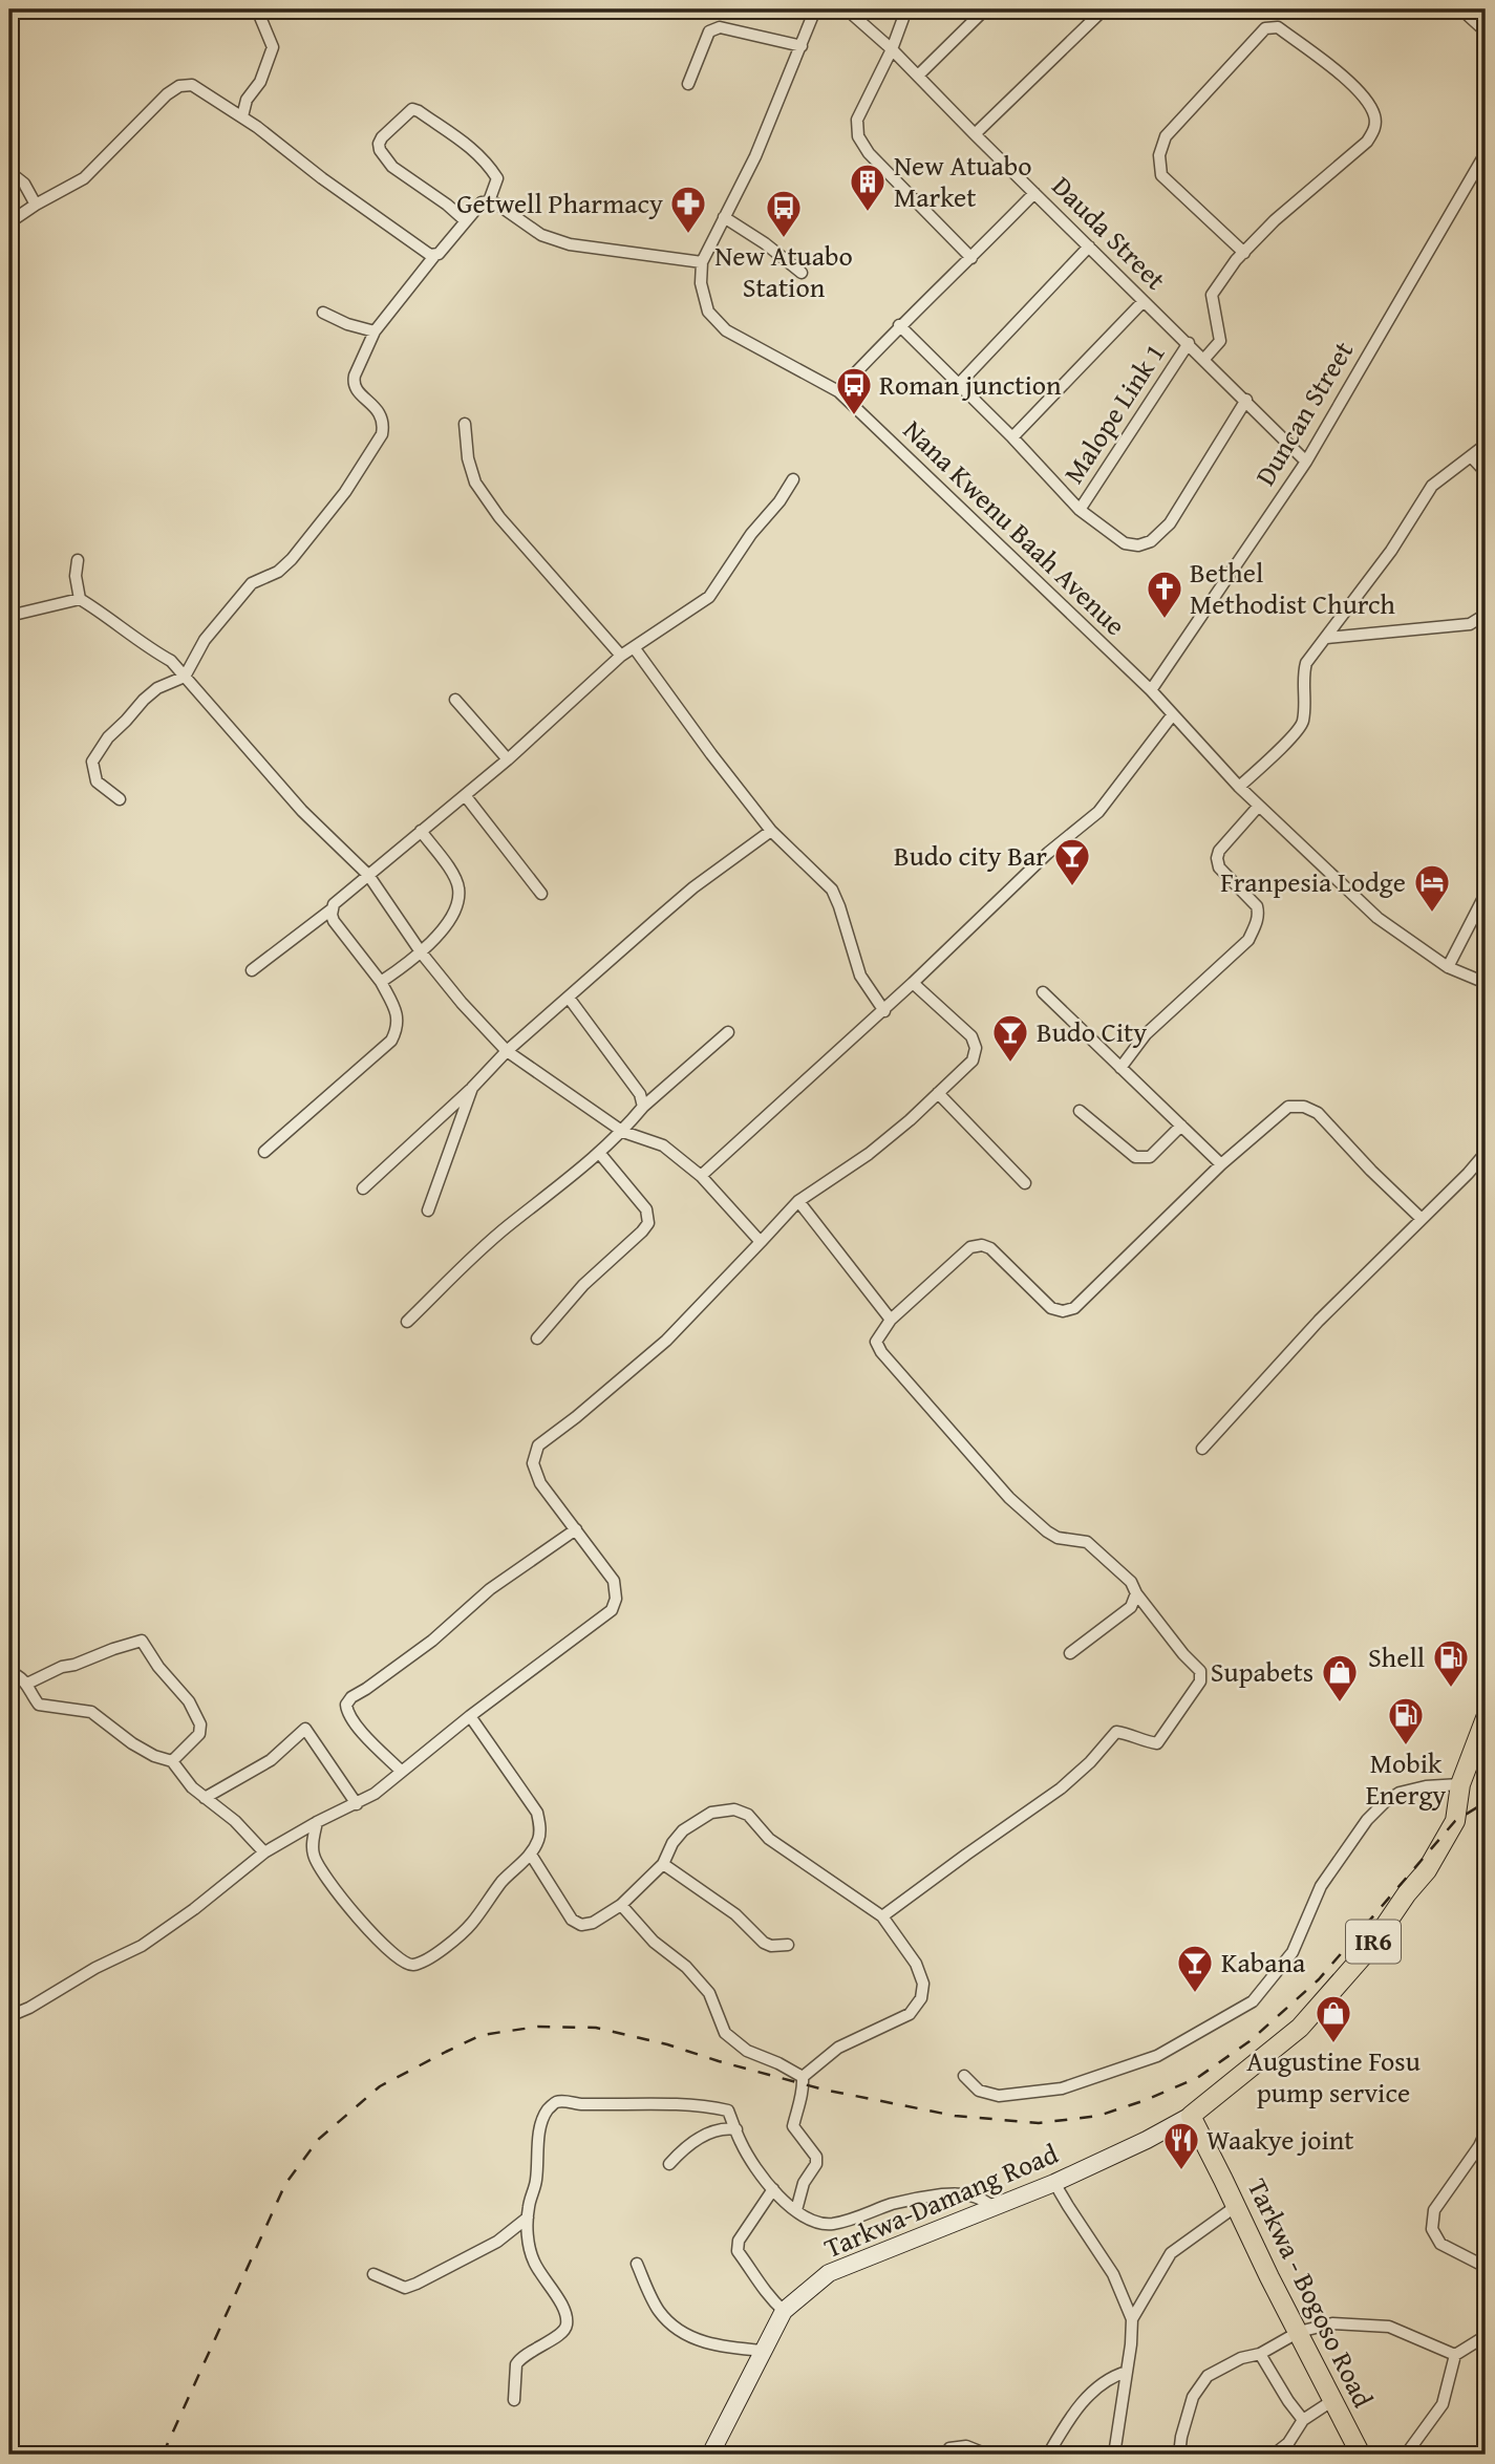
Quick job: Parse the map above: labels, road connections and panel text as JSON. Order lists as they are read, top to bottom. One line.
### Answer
{"streets":{"main road":["IR6","Tarkwa-Damang Road","Tarkwa - Bogoso Road"],"street":["Dauda Street","Malope Link 1","Duncan Street","Nana Kwenu Baah Avenue"]},"crossings":[["Dauda Street","Malope Link 1"],["Dauda Street","Duncan Street"],["Duncan Street","Nana Kwenu Baah Avenue"],["IR6","Tarkwa-Damang Road"],["IR6","Tarkwa - Bogoso Road"],["Tarkwa-Damang Road","Tarkwa - Bogoso Road"]],"places":{"building":["New Atuabo Market"],"pharmacy":["Getwell Pharmacy"],"bus stop":["New Atuabo Station","Roman junction"],"church":["Bethel Methodist Church"],"bar":["Budo city Bar","Budo City","Kabana"],"hotel":["Franpesia Lodge"],"fuel station":["Shell","Mobik Energy"],"shop":["Supabets","Augustine Fosu pump service"],"restaurant":["Waakye joint"]}}
